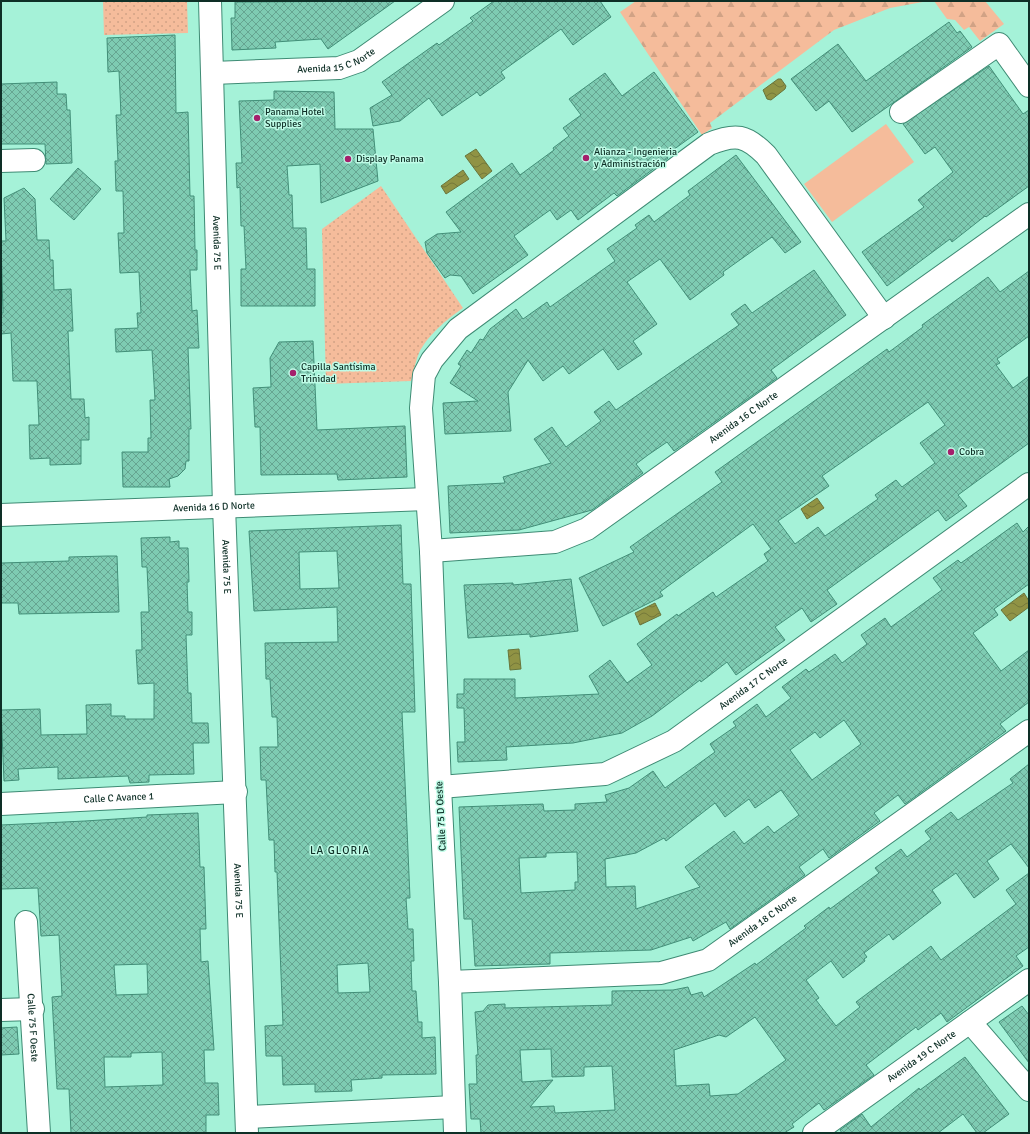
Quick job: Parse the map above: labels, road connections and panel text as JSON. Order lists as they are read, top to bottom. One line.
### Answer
{"streets":{"street":["Avenida 15 C Norte","Avenida 75 E","Avenida 16 C Norte","Avenida 16 D Norte","Avenida 17 C Norte","Calle C Avance 1","Calle 75 D Oeste","Avenida 18 C Norte","Calle 75 F Oeste","Avenida 19 C Norte"]},"crossings":[["Avenida 15 C Norte","Avenida 75 E"],["Avenida 75 E","Avenida 16 D Norte"],["Avenida 75 E","Calle C Avance 1"],["Avenida 16 C Norte","Calle 75 D Oeste"],["Avenida 16 D Norte","Calle 75 D Oeste"],["Avenida 17 C Norte","Calle 75 D Oeste"],["Calle 75 D Oeste","Avenida 18 C Norte"]],"districts":["LA GLORIA"],"places":["Panama Hotel Supplies","Alianza - Ingenieria y Administración","Display Panama","Capilla Santísima Trinidad","Cobra"]}
